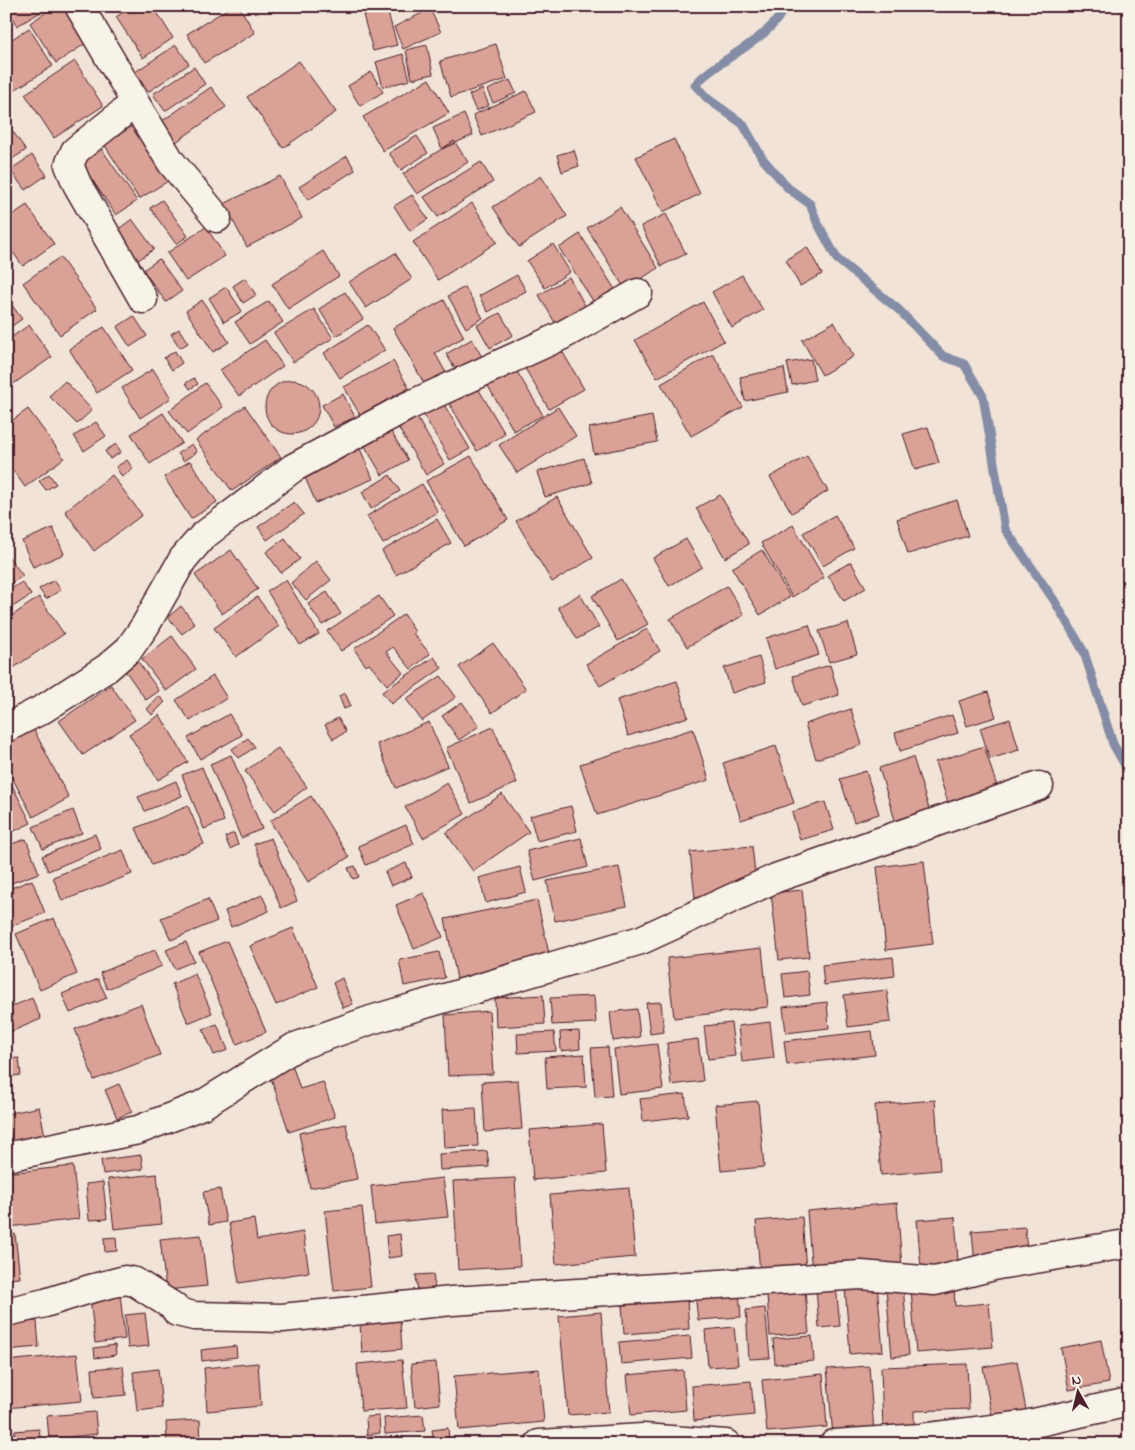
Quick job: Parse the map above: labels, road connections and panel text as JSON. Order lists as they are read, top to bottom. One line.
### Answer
{"north":"top"}
